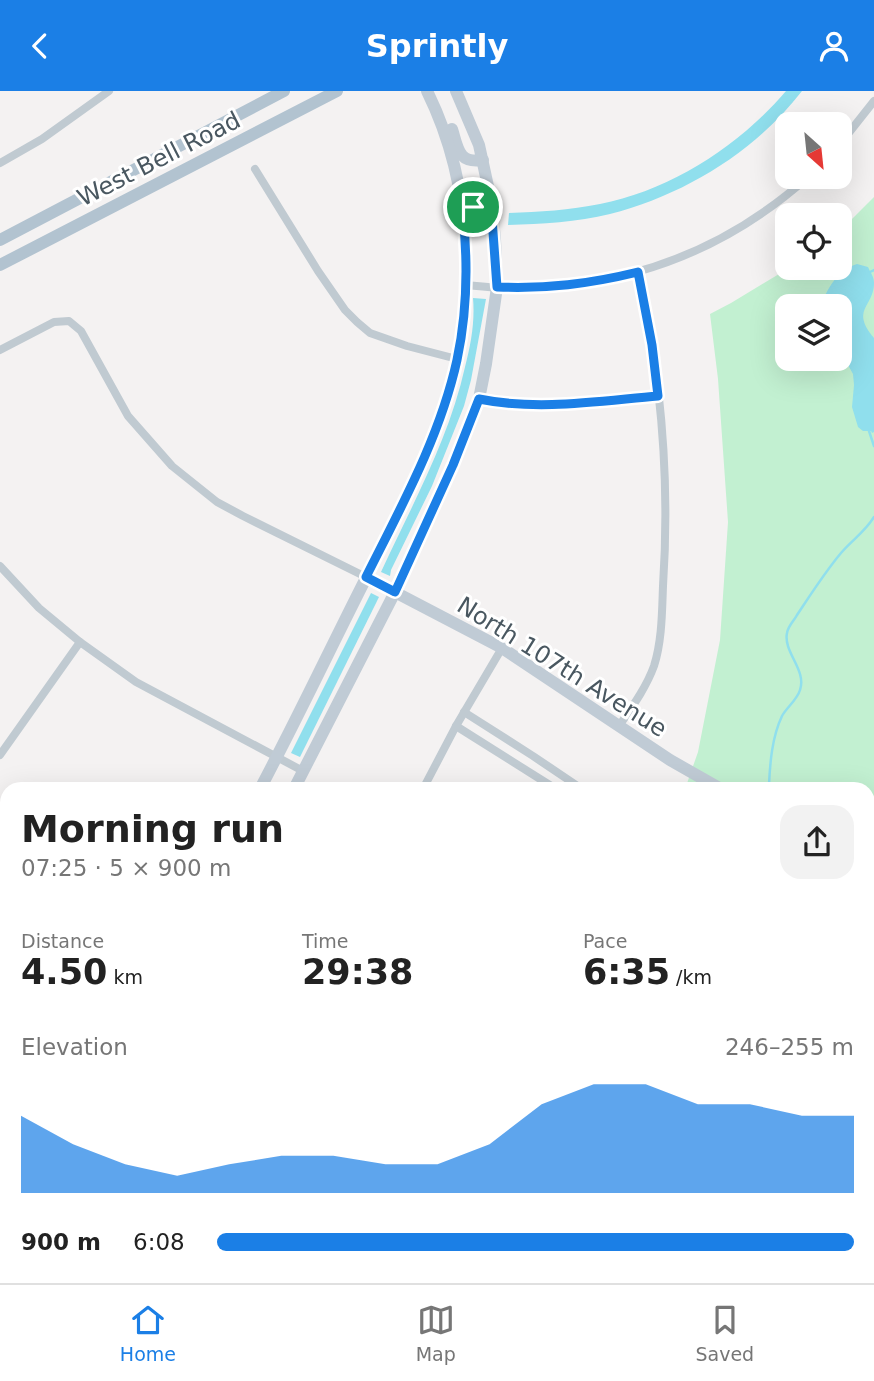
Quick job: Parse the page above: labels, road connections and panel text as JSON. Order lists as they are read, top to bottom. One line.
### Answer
{"streets":{"main road":["West Bell Road"],"street":["North 107th Avenue"]},"north":"bottom right","page":{"header":"Sprintly","heading":["Morning run","07:25 · 5 × 900 m"],"stats":[["Distance","4.50 km"],["Time","29:38"],["Pace","6:35 /km"]],"chart":["Elevation","246–255 m"],"list":[{"name":"900 m","note":"6:08"}],"tabs":["Home","Map","Saved"]}}
